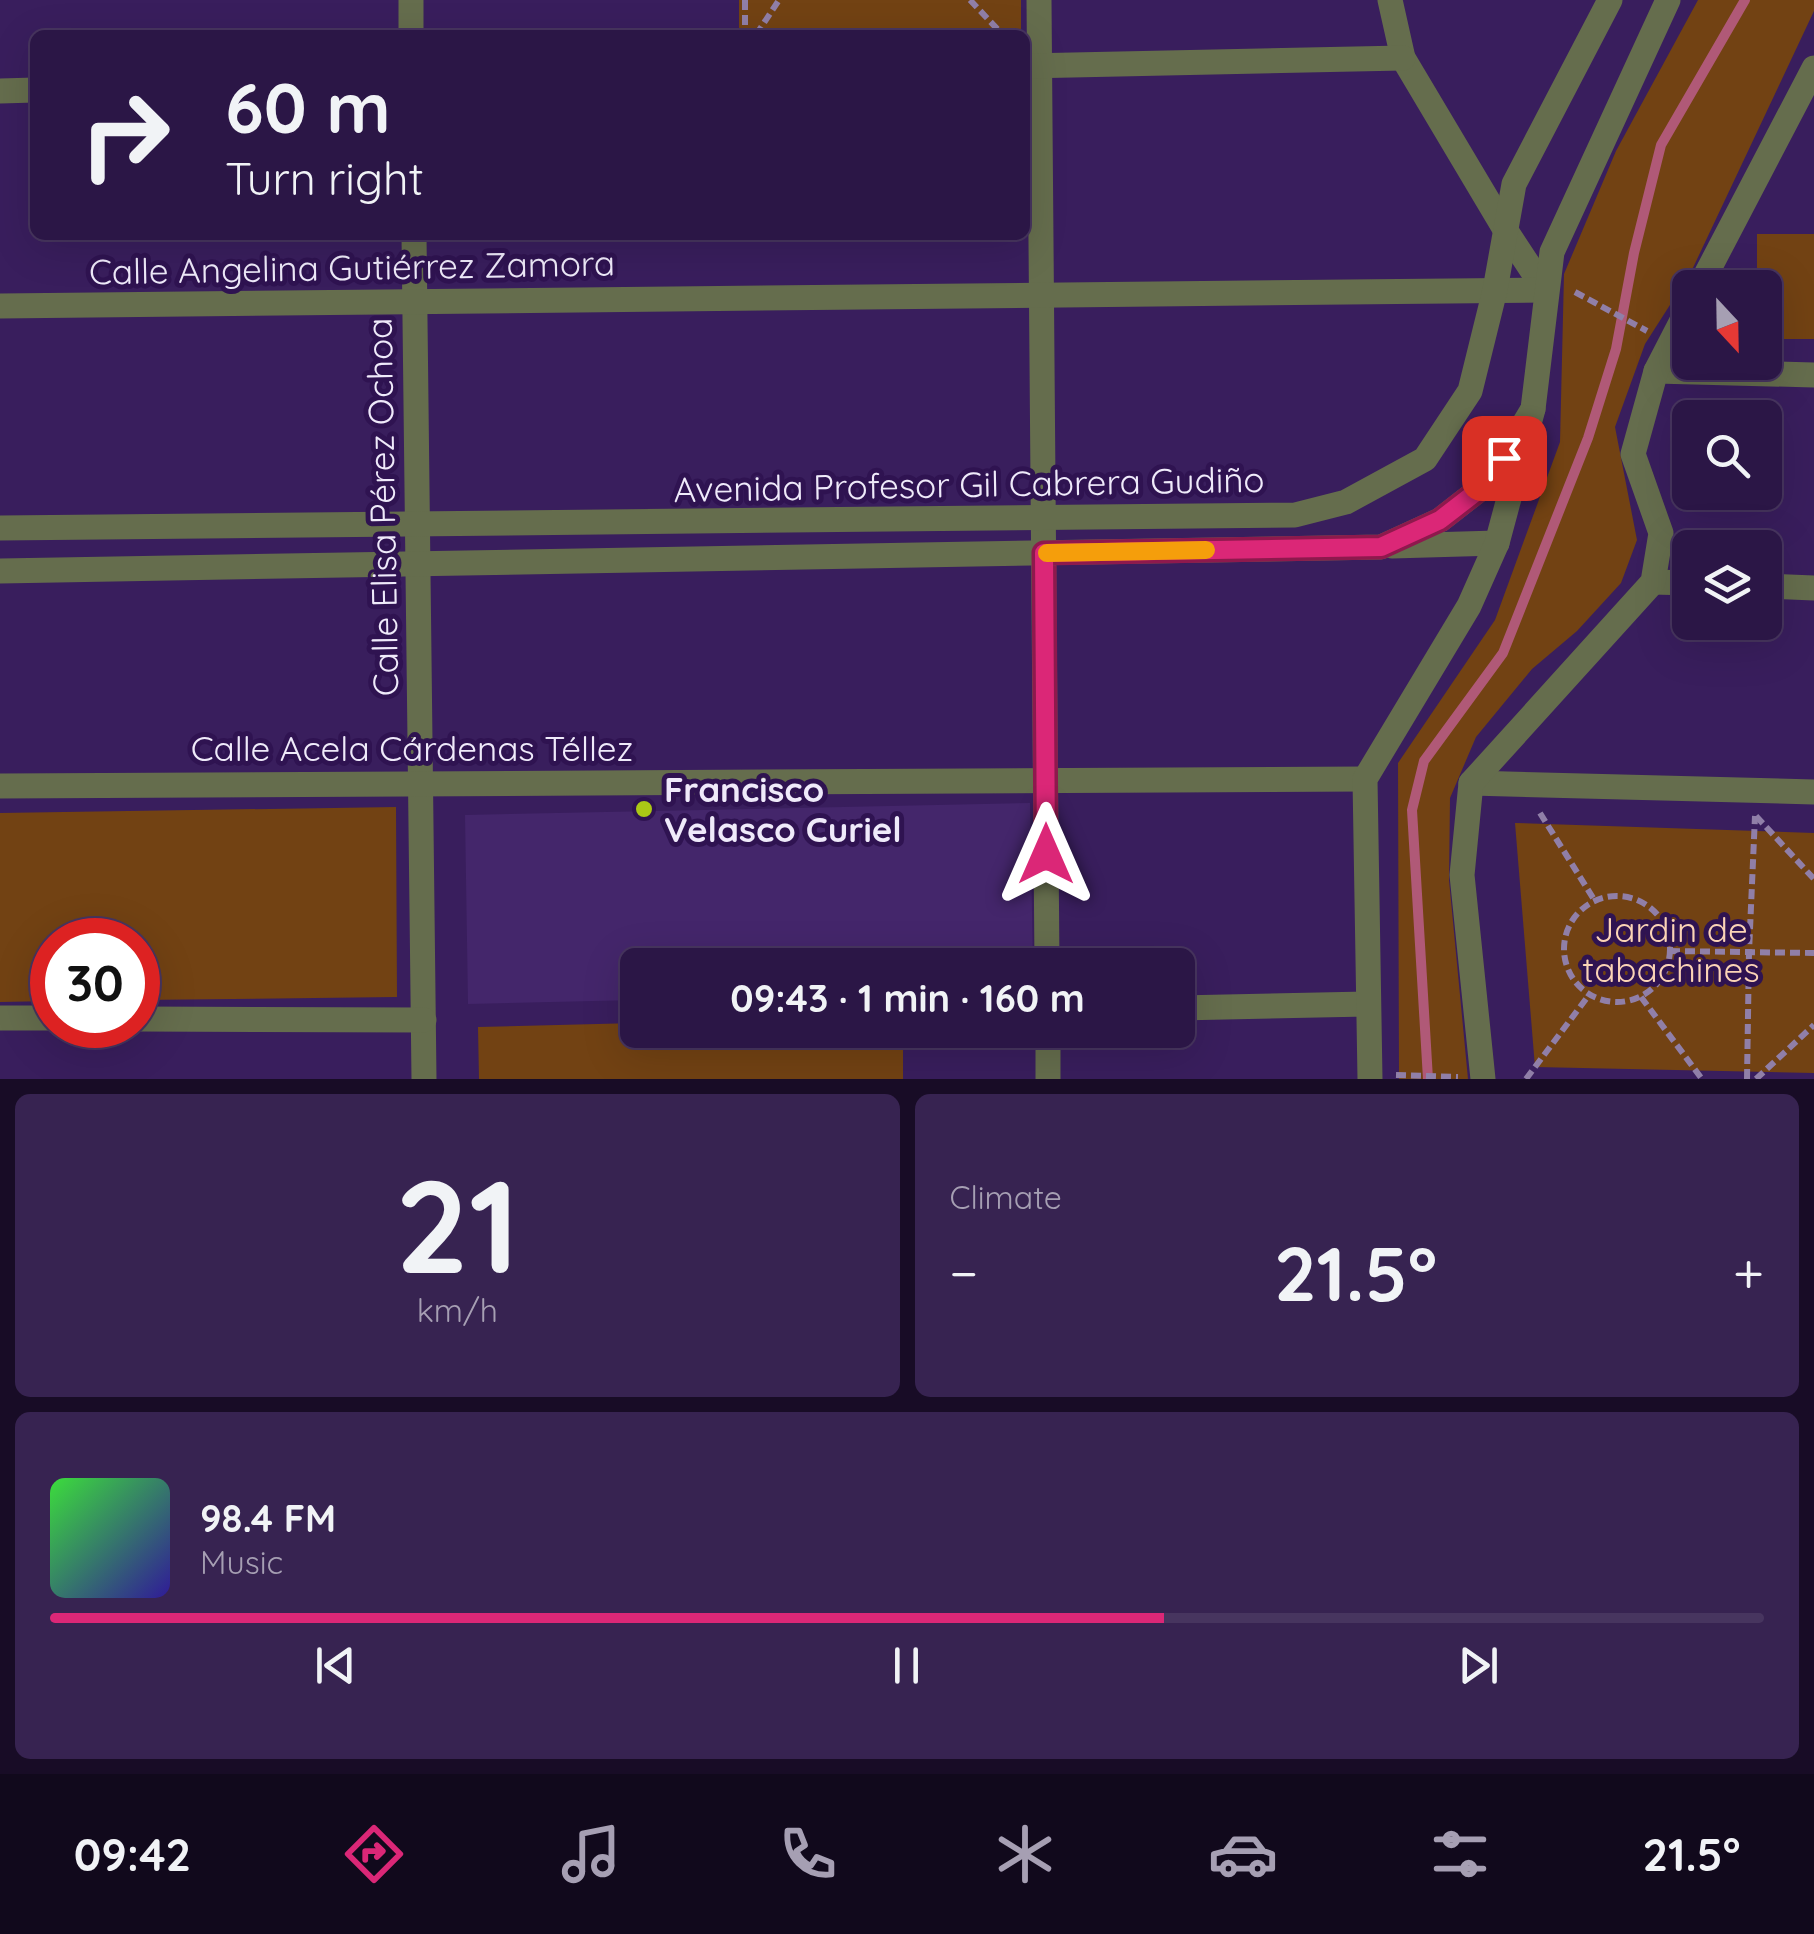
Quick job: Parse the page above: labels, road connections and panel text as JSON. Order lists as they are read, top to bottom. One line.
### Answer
{"streets":{"street":["Calle Angelina Gutiérrez Zamora","Avenida Profesor Gil Cabrera Gudiño","Calle Elisa Pérez Ochoa","Calle Acela Cárdenas Téllez"]},"crossings":[["Calle Angelina Gutiérrez Zamora","Avenida Profesor Gil Cabrera Gudiño"],["Calle Angelina Gutiérrez Zamora","Calle Elisa Pérez Ochoa"],["Avenida Profesor Gil Cabrera Gudiño","Calle Elisa Pérez Ochoa"],["Calle Elisa Pérez Ochoa","Calle Acela Cárdenas Téllez"]],"parks":["Jardin de tabachines"],"places":["Francisco Velasco Curiel"],"north":"bottom","page":{"turn":["60 m","Turn right"],"limit":"30","trip":"09:43 · 1 min · 160 m","tile":[["21","km/h"],"Climate"],"heat":["−","21.5°","+"],"song":["98.4 FM","Music"],"tabs":["09:42","21.5°"]}}
